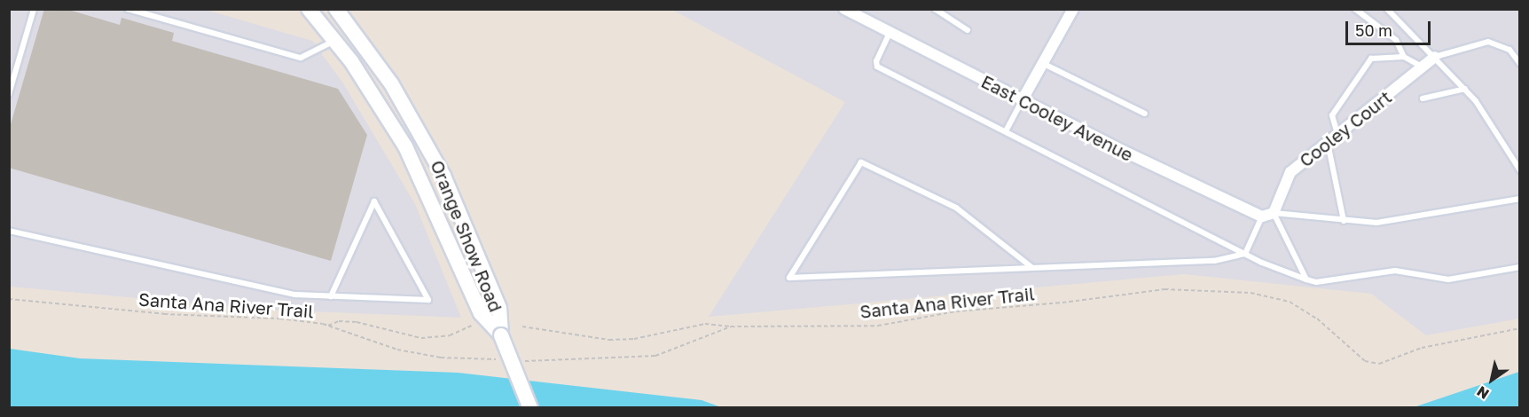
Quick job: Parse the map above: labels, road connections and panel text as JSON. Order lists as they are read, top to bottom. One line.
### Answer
{"streets":{"main road":["Orange Show Road"],"street":["East Cooley Avenue","Cooley Court"],"path":["Santa Ana River Trail"]},"crossings":[["East Cooley Avenue","Cooley Court"]],"scale_bar":"50 m","north":"bottom left"}
